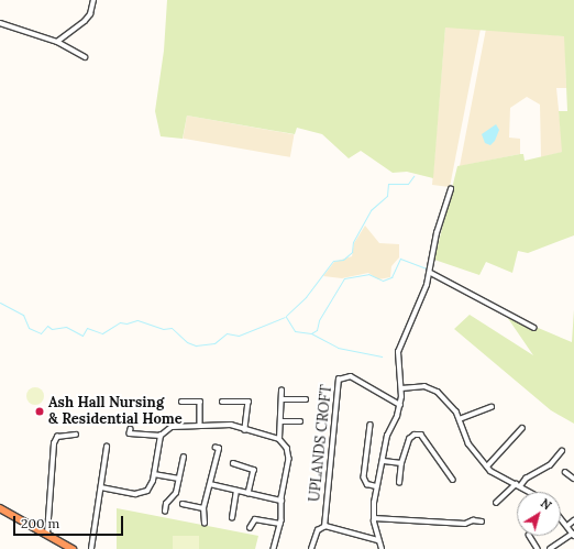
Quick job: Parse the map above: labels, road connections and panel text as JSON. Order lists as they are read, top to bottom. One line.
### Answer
{"streets":{"street":["UPLANDS CROFT"]},"places":["Ash Hall Nursing & Residential Home"],"scale_bar":"200 m","north":"top right"}
